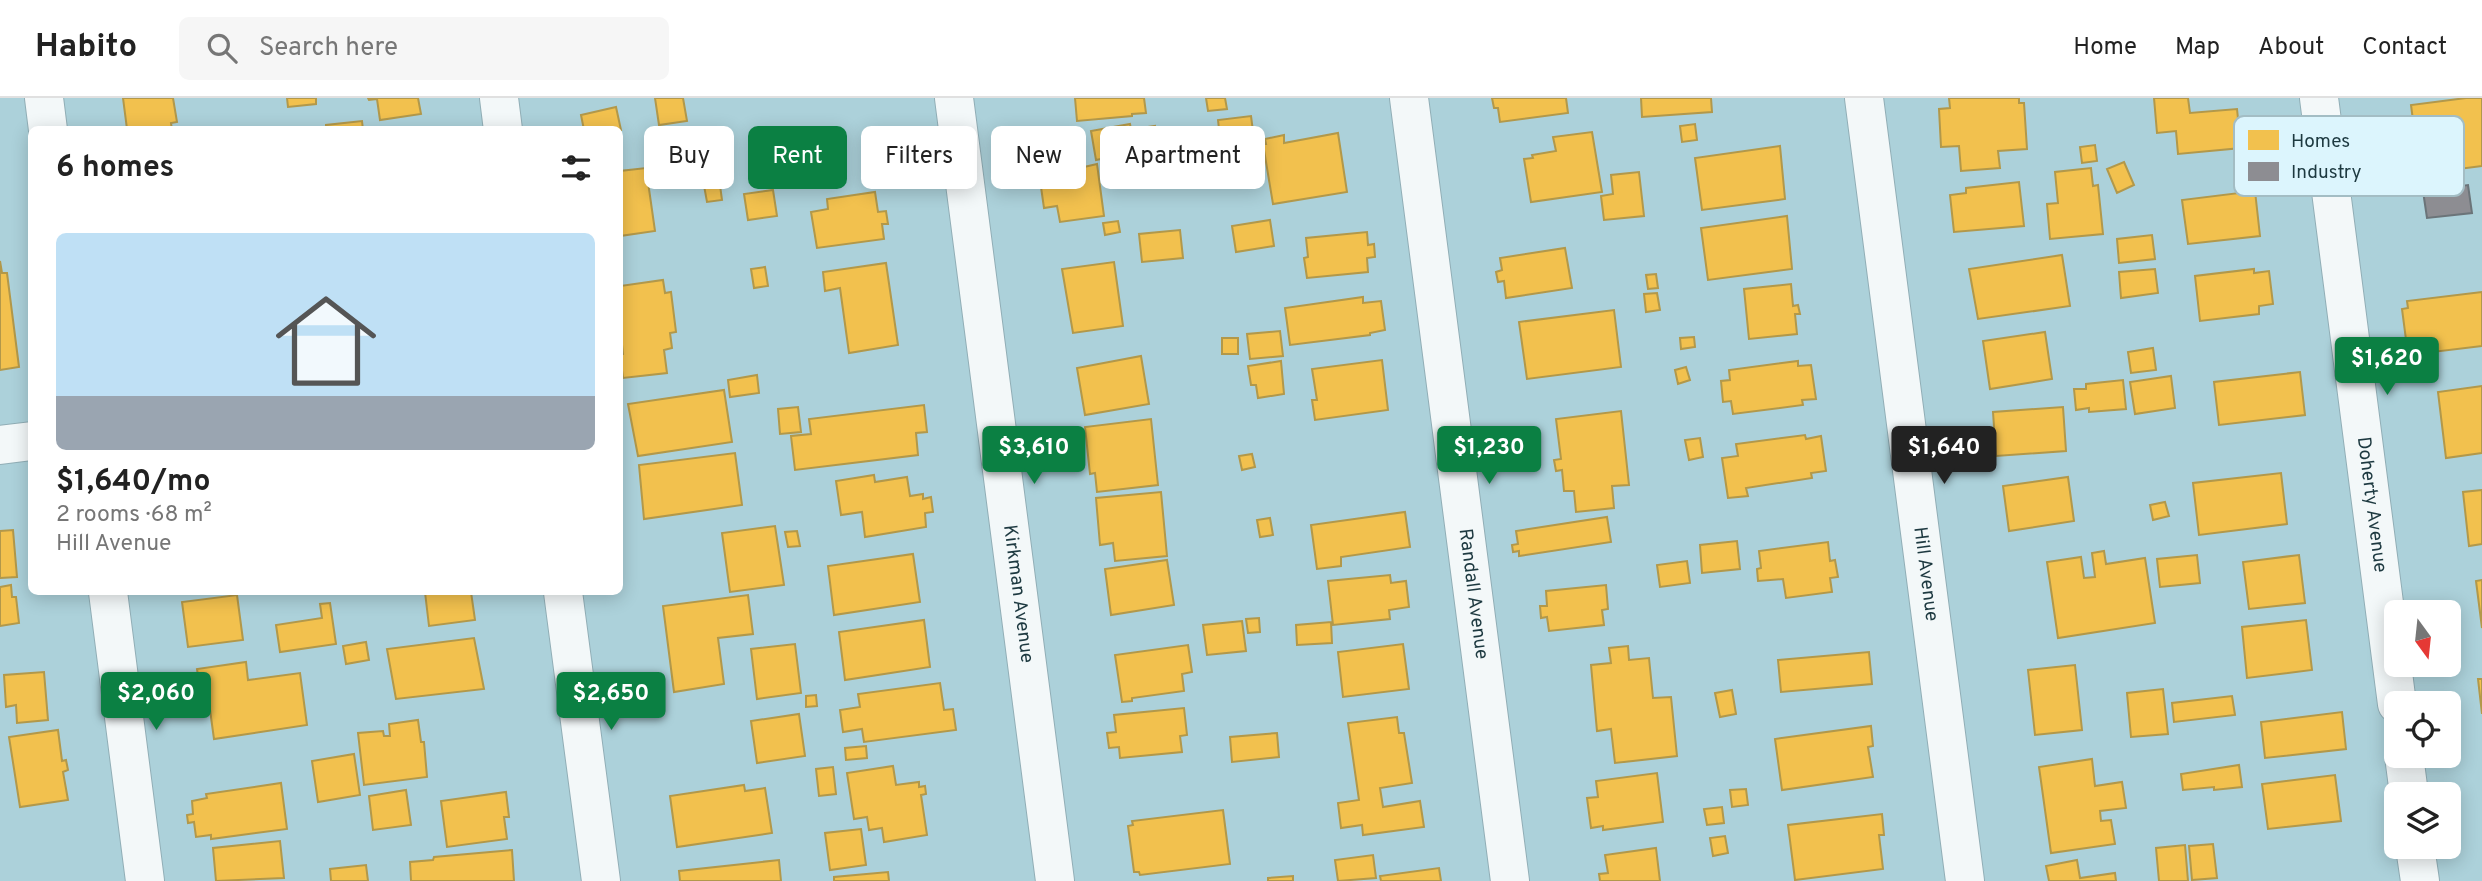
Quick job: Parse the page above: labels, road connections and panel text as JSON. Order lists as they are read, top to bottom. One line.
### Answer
{"streets":{"street":["Doherty Avenue","Hill Avenue","Kirkman Avenue","Randall Avenue"]},"legend":["Homes","Industry"],"north":"bottom","page":{"header":"Habito","search":"Search here","nav":["Home","Map","About","Contact"],"chip":["Buy","Rent","Filters","New","Apartment"],"heading":"6 homes","list":[{"name":"$1,640/mo","note":"2 rooms · 68 m² · Hill Avenue"}],"price":["$1,620","$3,610","$1,230","$1,640","$2,060","$2,650"]}}
